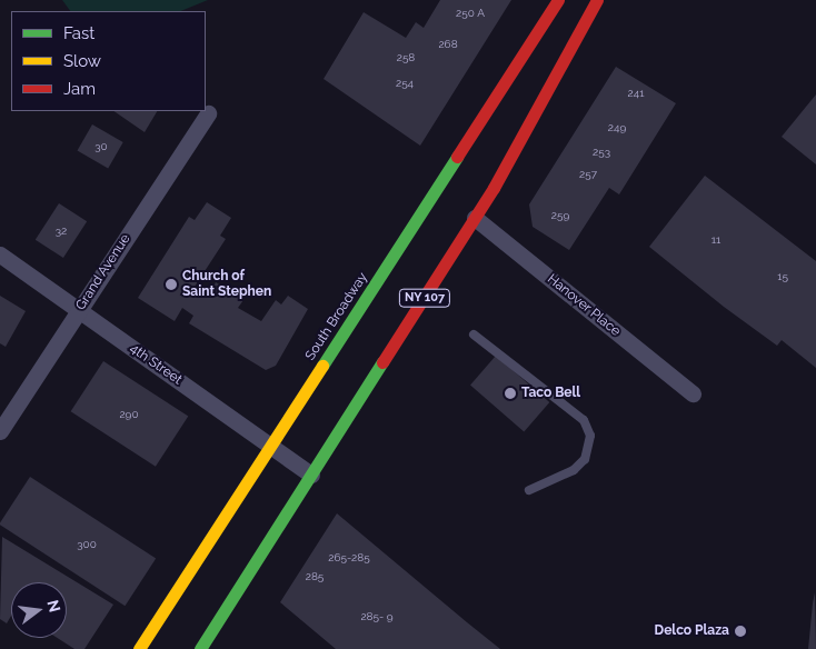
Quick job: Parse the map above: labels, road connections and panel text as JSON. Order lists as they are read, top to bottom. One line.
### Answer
{"streets":{"main road":["NY 107","South Broadway"],"street":["Grand Avenue","Hanover Place","4th Street"]},"crossings":[["Grand Avenue","4th Street"],["NY 107","Hanover Place"],["NY 107","4th Street"],["South Broadway","4th Street"]],"places":["Church of Saint Stephen","Taco Bell","Delco Plaza"],"house_numbers":["250 A","268","258","254","241","249","30","253","257","259","32","11","15","290","300","265-285","285","285- 9"],"legend":["Fast","Slow","Jam"],"north":"right"}
